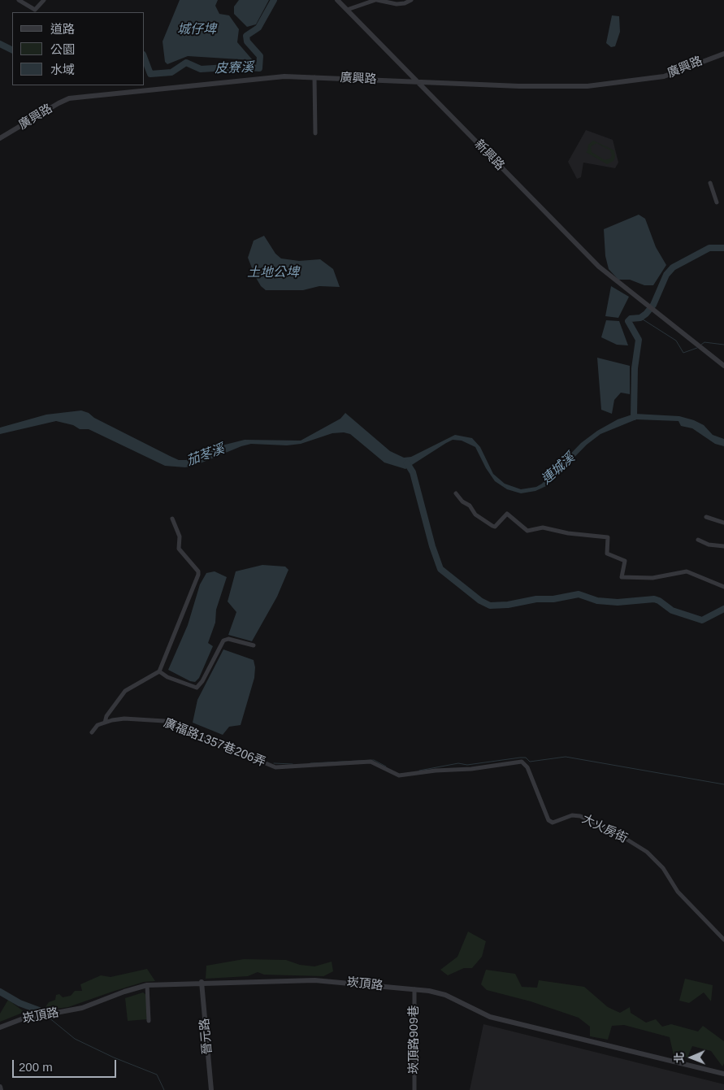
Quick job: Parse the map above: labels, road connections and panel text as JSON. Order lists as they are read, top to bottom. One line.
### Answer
{"streets":{"street":["廣興路","新興路","廣福路1357巷206弄","大火房街","崁頂路","晉元路","崁頂路909巷"]},"crossings":[["廣興路","新興路"],["廣福路1357巷206弄","大火房街"],["崁頂路","晉元路"],["崁頂路","崁頂路909巷"]],"water":["城仔埤","皮寮溪","土地公埤","茄苳溪","連城溪"],"legend":["道路","公園","水域"],"scale_bar":"200 m","north":"left"}
